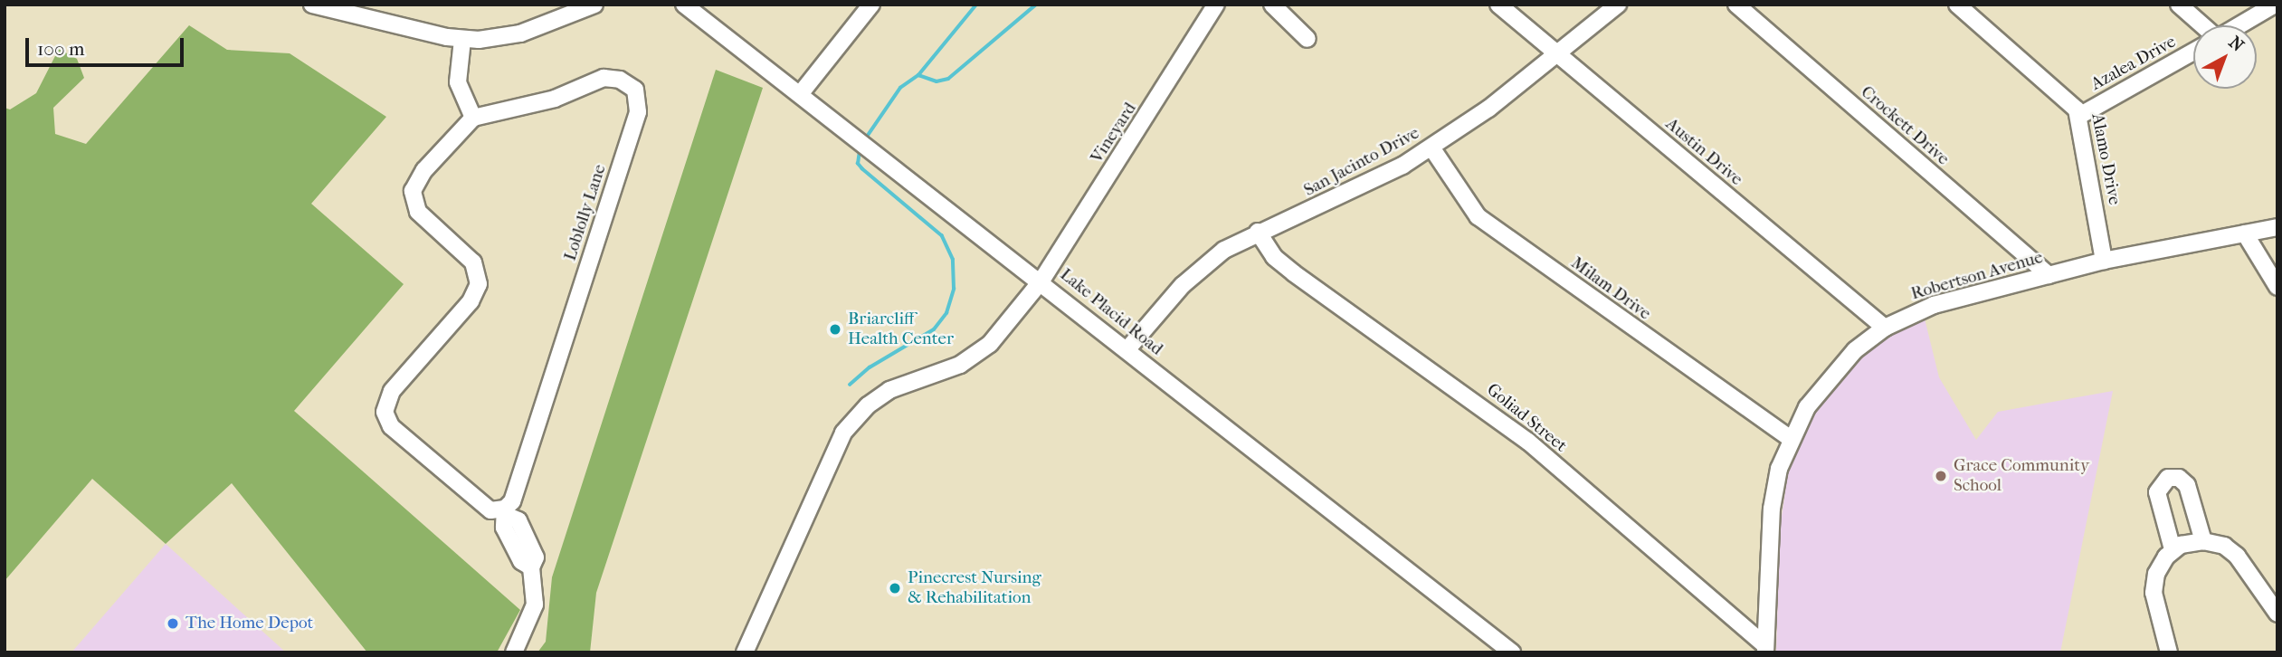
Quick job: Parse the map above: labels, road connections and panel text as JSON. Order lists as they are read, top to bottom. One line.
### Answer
{"streets":{"street":["Azalea Drive","Crockett Drive","Vineyard","Austin Drive","Alamo Drive","San Jacinto Drive","Loblolly Lane","Robertson Avenue","Milam Drive","Lake Placid Road","Goliad Street"]},"crossings":[["Azalea Drive","Alamo Drive"],["Crockett Drive","Robertson Avenue"],["Vineyard","Lake Placid Road"],["Austin Drive","San Jacinto Drive"],["Austin Drive","Robertson Avenue"],["Alamo Drive","Robertson Avenue"],["San Jacinto Drive","Milam Drive"],["San Jacinto Drive","Lake Placid Road"],["San Jacinto Drive","Goliad Street"],["Robertson Avenue","Milam Drive"],["Robertson Avenue","Goliad Street"]],"places":["Briarcliff Health Center","Grace Community School","Pinecrest Nursing & Rehabilitation","The Home Depot"],"scale_bar":"100 m","north":"top right"}
